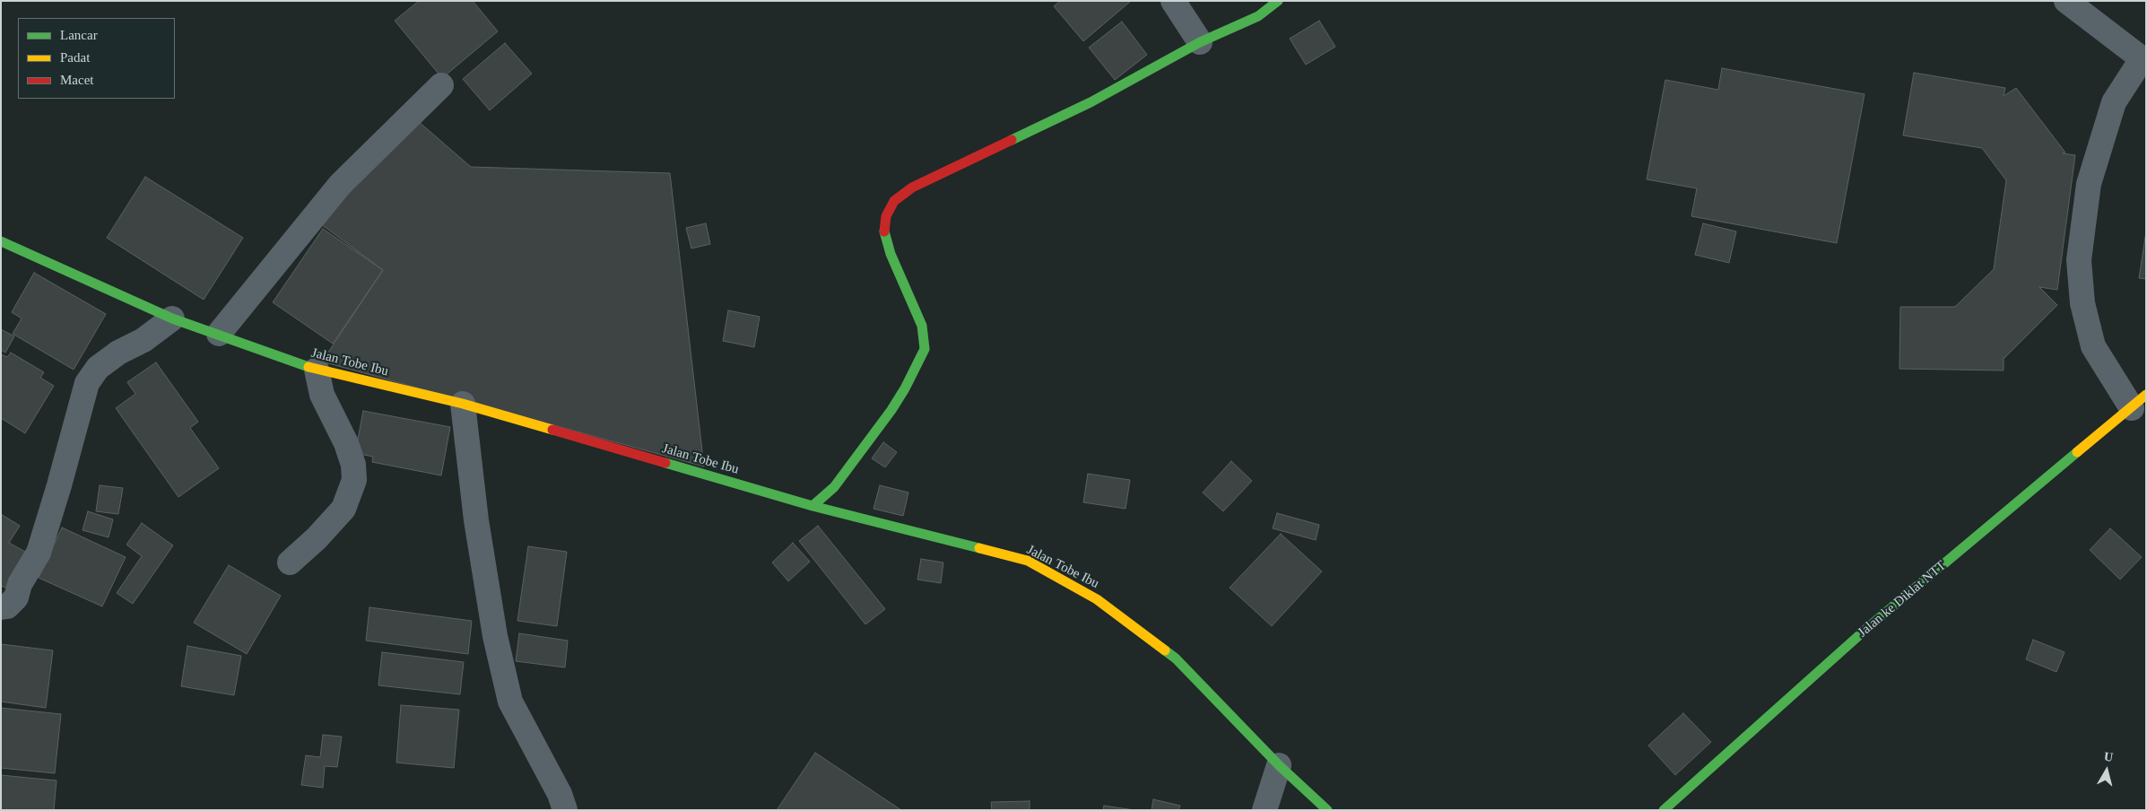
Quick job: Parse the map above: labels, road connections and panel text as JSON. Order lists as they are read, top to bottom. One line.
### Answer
{"streets":{"street":["Jalan Tobe Ibu","Jalan ke Diklat NTT"]},"legend":["Lancar","Padat","Macet"],"north":"top"}
